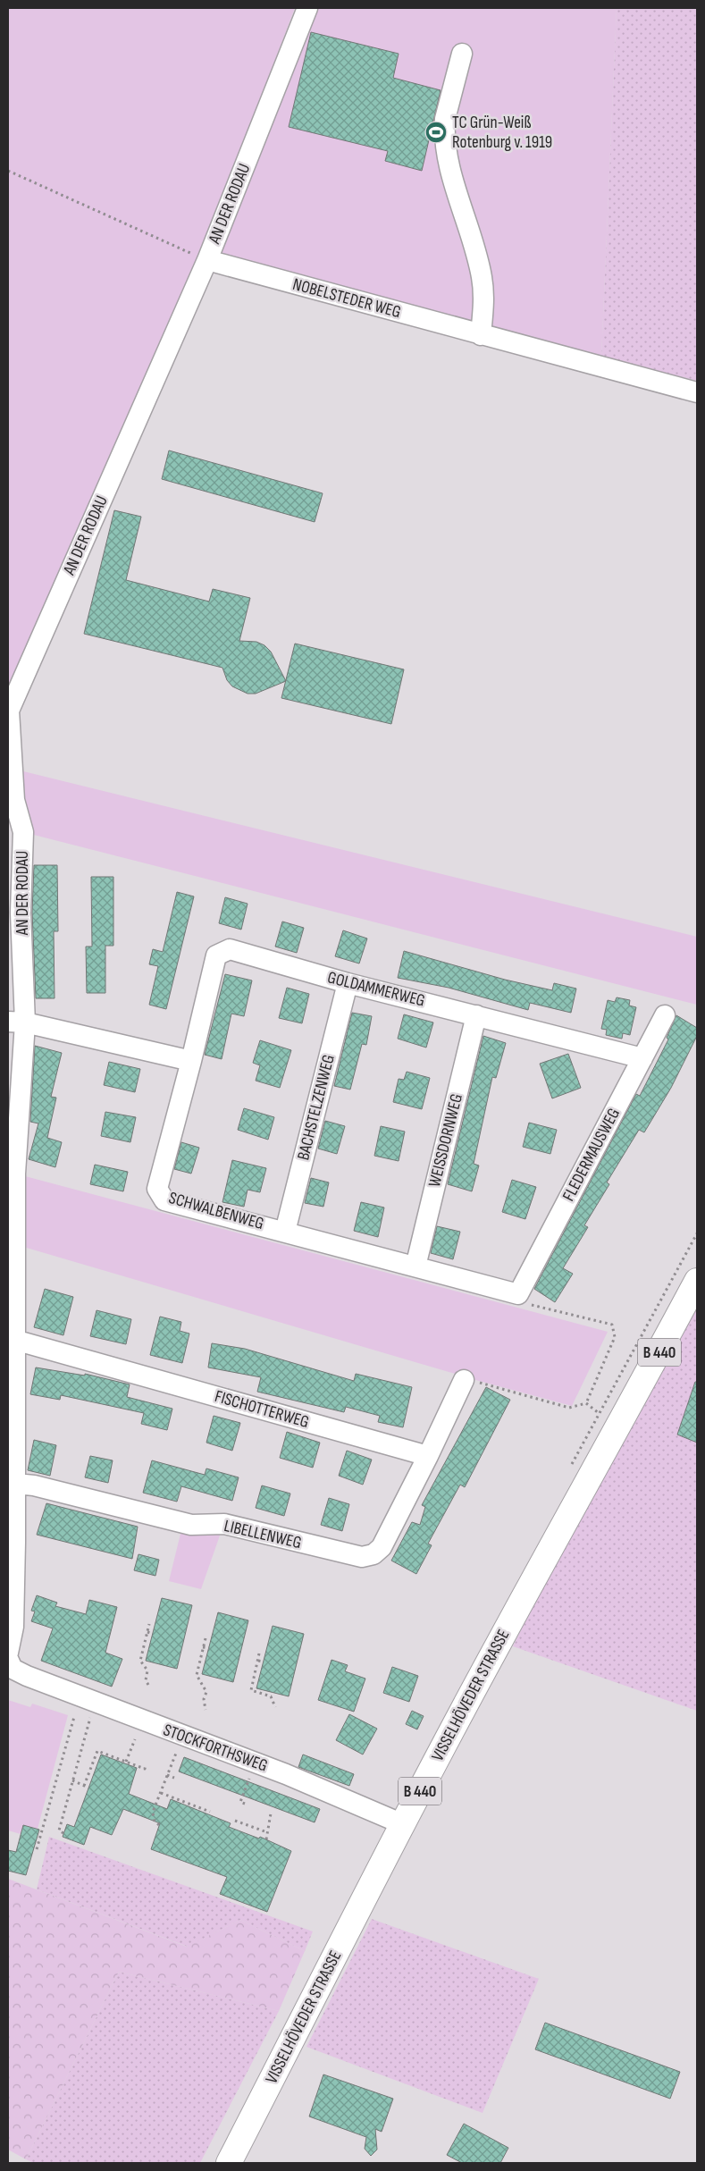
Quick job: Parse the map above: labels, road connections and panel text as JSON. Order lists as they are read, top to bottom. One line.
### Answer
{"streets":{"main road":["B 440","VISSELHÖVEDER STRASSE"],"street":["AN DER RODAU","NOBELSTEDER WEG","GOLDAMMERWEG","BACHSTELZENWEG","WEISSDORNWEG","FLEDERMAUSWEG","SCHWALBENWEG","FISCHOTTERWEG","LIBELLENWEG","STOCKFORTHSWEG"]},"crossings":[["AN DER RODAU","NOBELSTEDER WEG"],["AN DER RODAU","FISCHOTTERWEG"],["AN DER RODAU","LIBELLENWEG"],["GOLDAMMERWEG","BACHSTELZENWEG"],["GOLDAMMERWEG","WEISSDORNWEG"],["GOLDAMMERWEG","FLEDERMAUSWEG"],["GOLDAMMERWEG","SCHWALBENWEG"],["BACHSTELZENWEG","SCHWALBENWEG"],["WEISSDORNWEG","SCHWALBENWEG"],["FLEDERMAUSWEG","SCHWALBENWEG"],["FISCHOTTERWEG","LIBELLENWEG"],["VISSELHÖVEDER STRASSE","STOCKFORTHSWEG"]],"places":{"sports":["TC Grün-Weiß Rotenburg v. 1919"]}}
